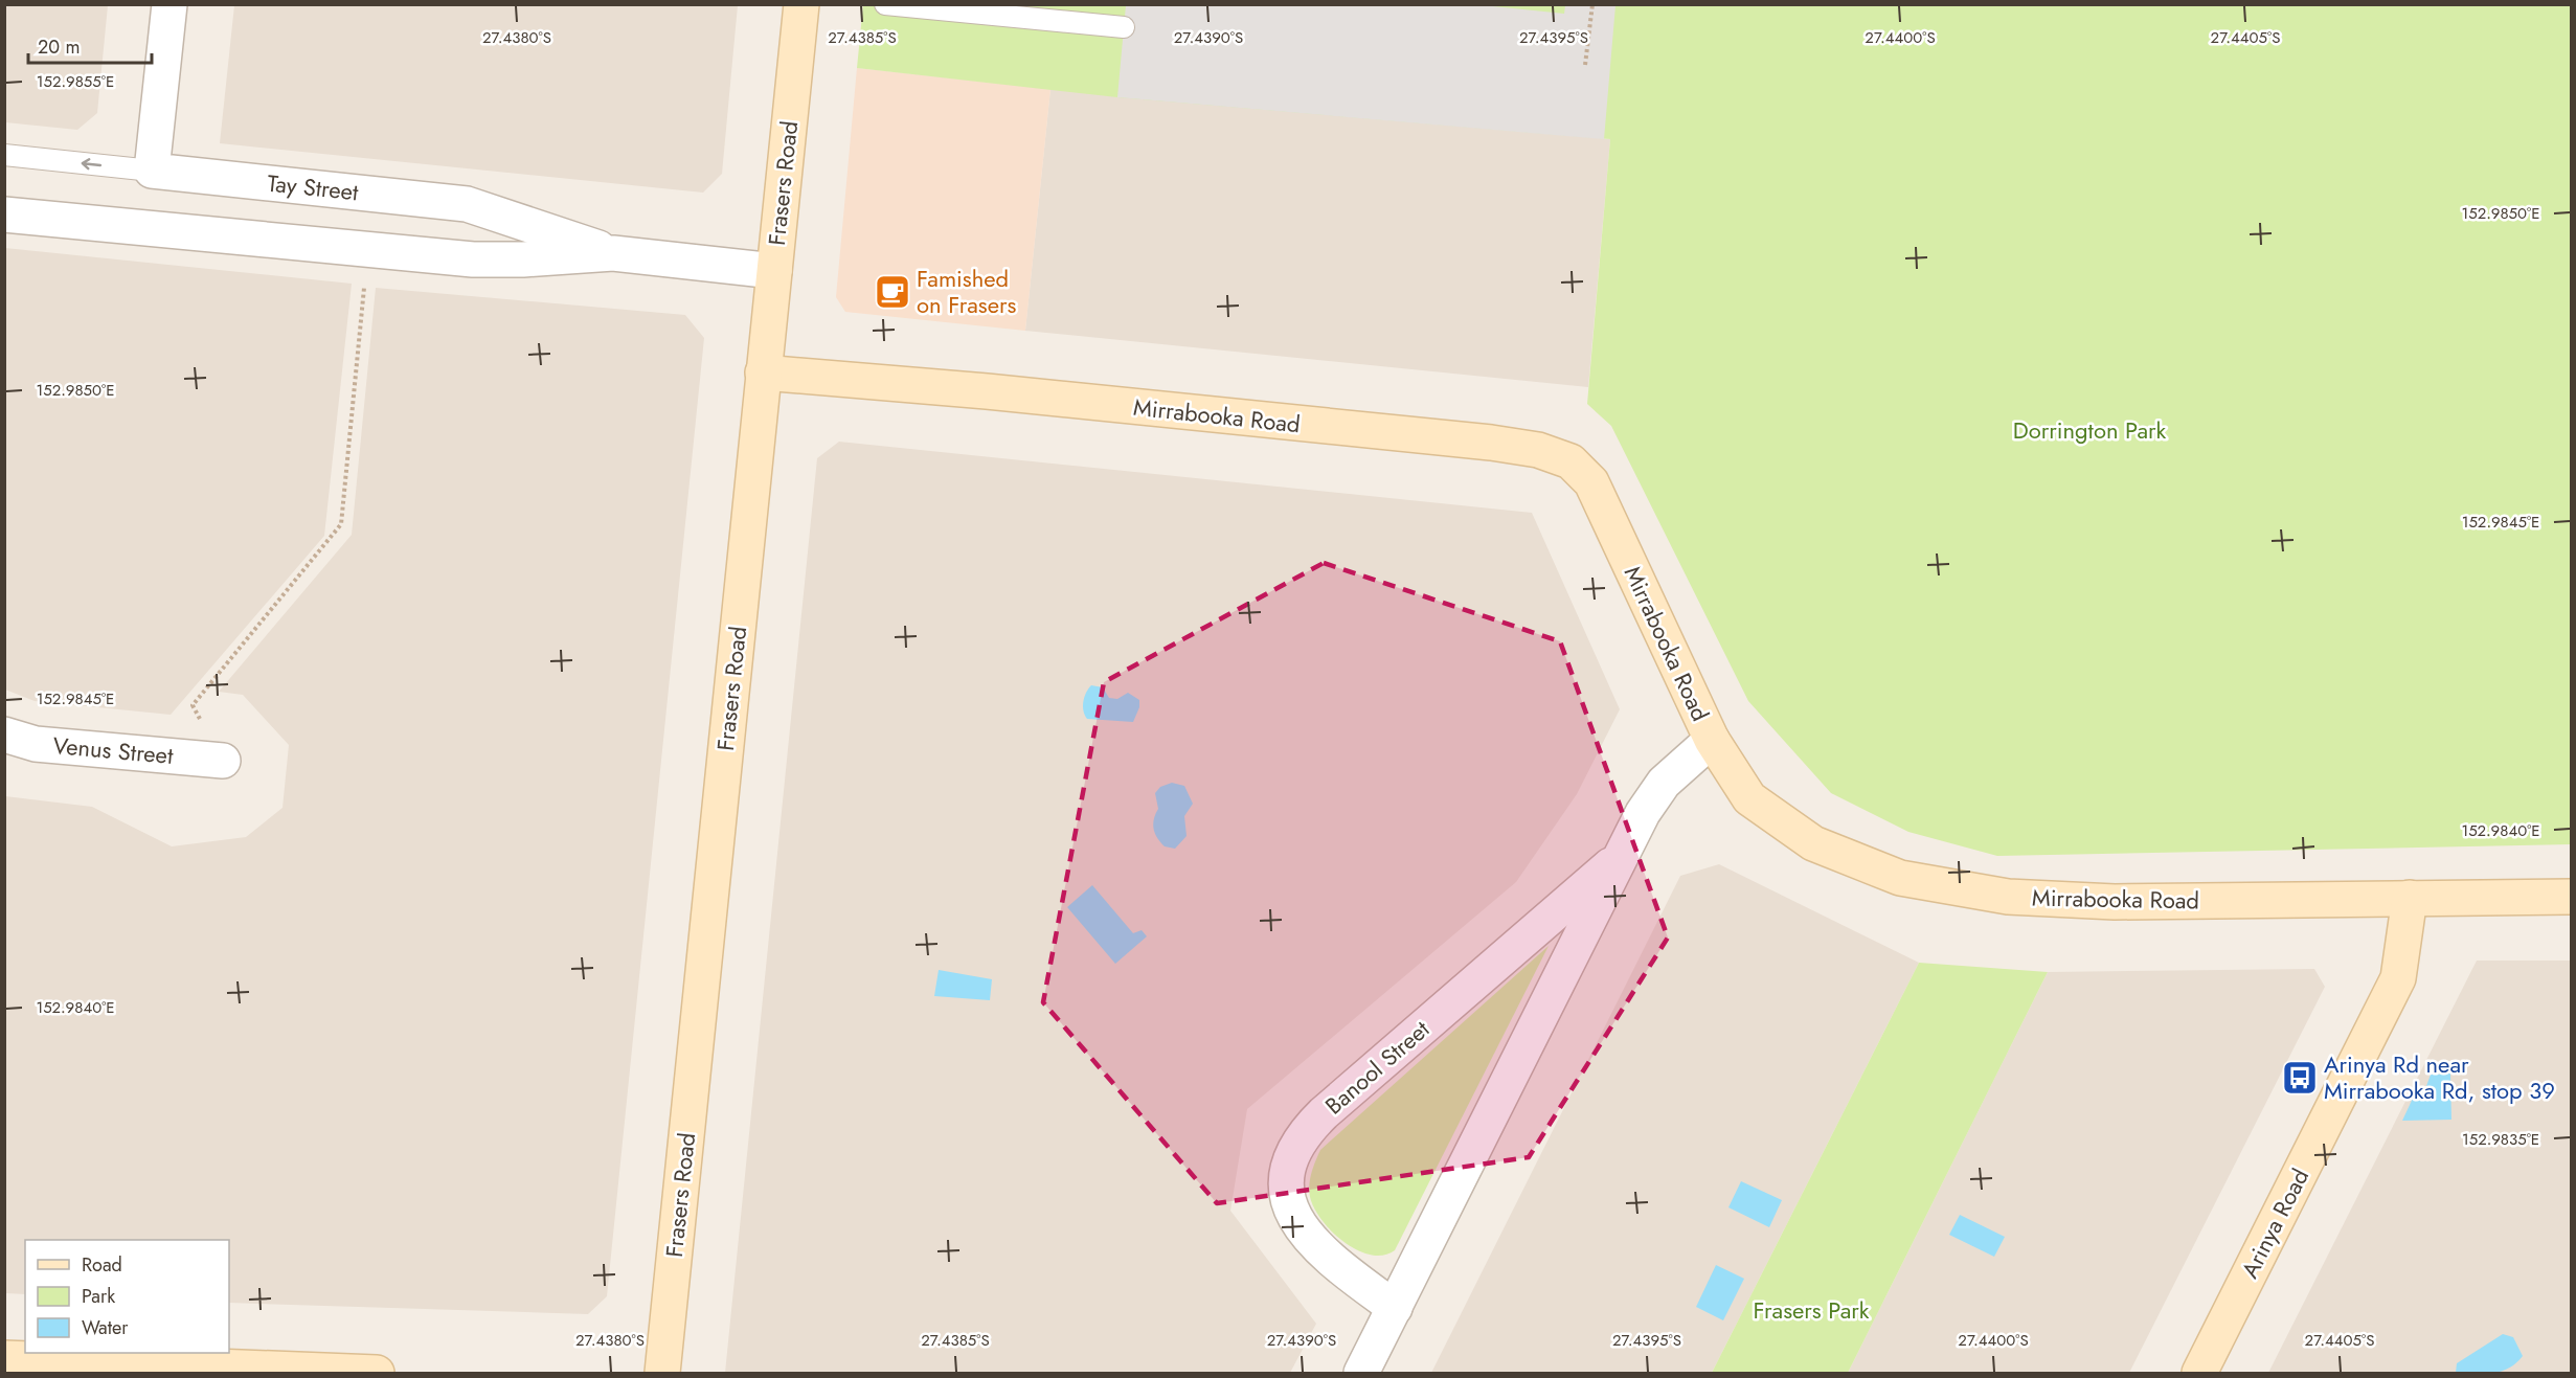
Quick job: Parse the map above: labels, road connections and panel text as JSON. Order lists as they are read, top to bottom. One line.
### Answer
{"streets":{"street":["Frasers Road","Tay Street","Mirrabooka Road","Venus Street","Banool Street","Arinya Road"]},"crossings":[["Frasers Road","Tay Street"],["Frasers Road","Mirrabooka Road"],["Mirrabooka Road","Banool Street"],["Mirrabooka Road","Arinya Road"]],"parks":["Dorrington Park","Frasers Park"],"places":{"cafe":["Famished on Frasers"],"bus stop":["Arinya Rd near Mirrabooka Rd, stop 39"]},"legend":["Road","Park","Water"],"scale_bar":"20 m","coordinates":["27.4380°S","27.4385°S","27.4390°S","27.4395°S","27.4400°S","27.4405°S","152.9855°E","152.9850°E","152.9845°E","152.9840°E","152.9835°E"]}
